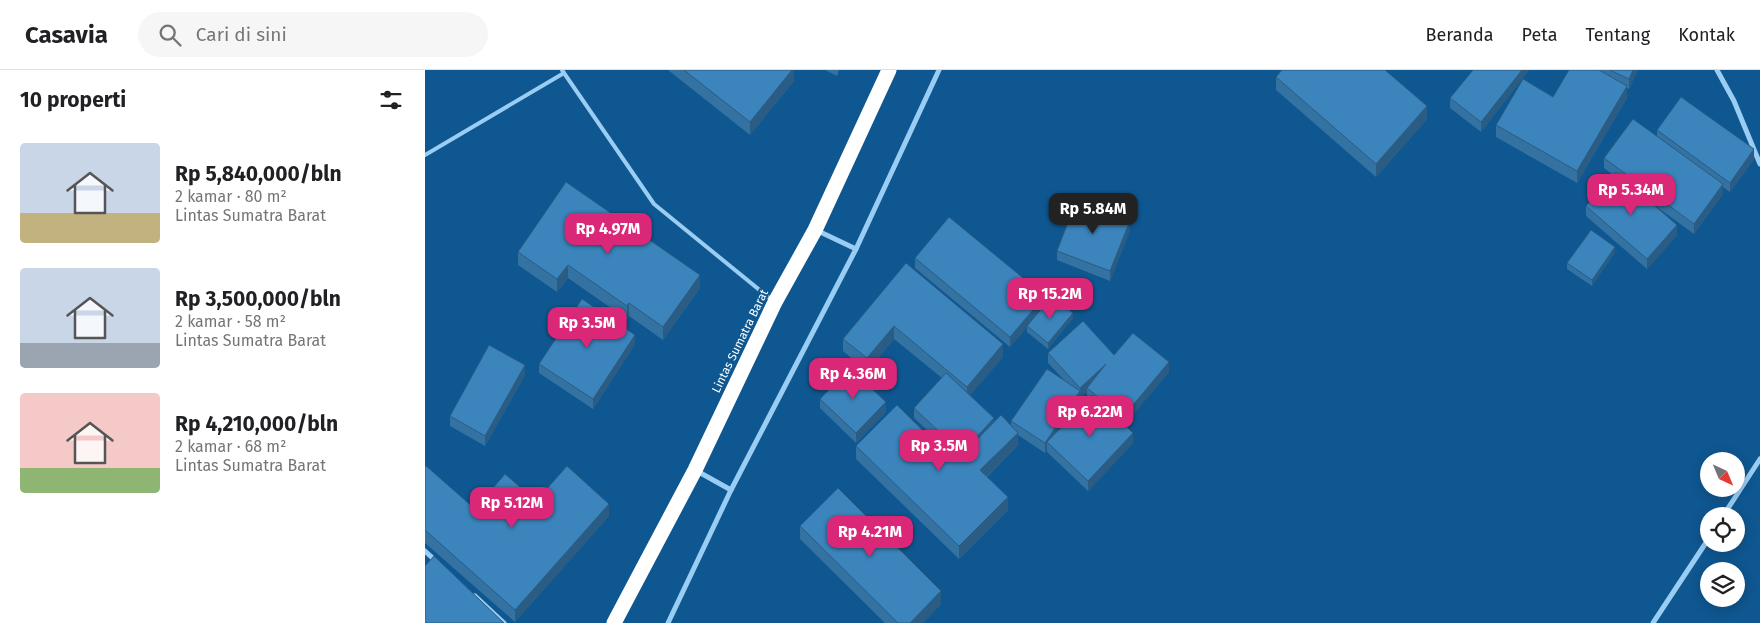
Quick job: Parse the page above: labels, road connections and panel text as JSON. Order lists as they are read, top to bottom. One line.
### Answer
{"streets":{"highway":["Lintas Sumatra Barat"]},"north":"bottom right","page":{"header":"Casavia","search":"Cari di sini","nav":["Beranda","Peta","Tentang","Kontak"],"heading":"10 properti","list":[{"name":"Rp 5,840,000/bln","note":"2 kamar · 80 m² · Lintas Sumatra Barat"},{"name":"Rp 3,500,000/bln","note":"2 kamar · 58 m² · Lintas Sumatra Barat"},{"name":"Rp 4,210,000/bln","note":"2 kamar · 68 m² · Lintas Sumatra Barat"}],"price":["Rp 5.34M","Rp 5.84M","Rp 4.97M","Rp 15.2M","Rp 3.5M","Rp 4.36M","Rp 6.22M","Rp 3.5M","Rp 5.12M","Rp 4.21M"]}}
